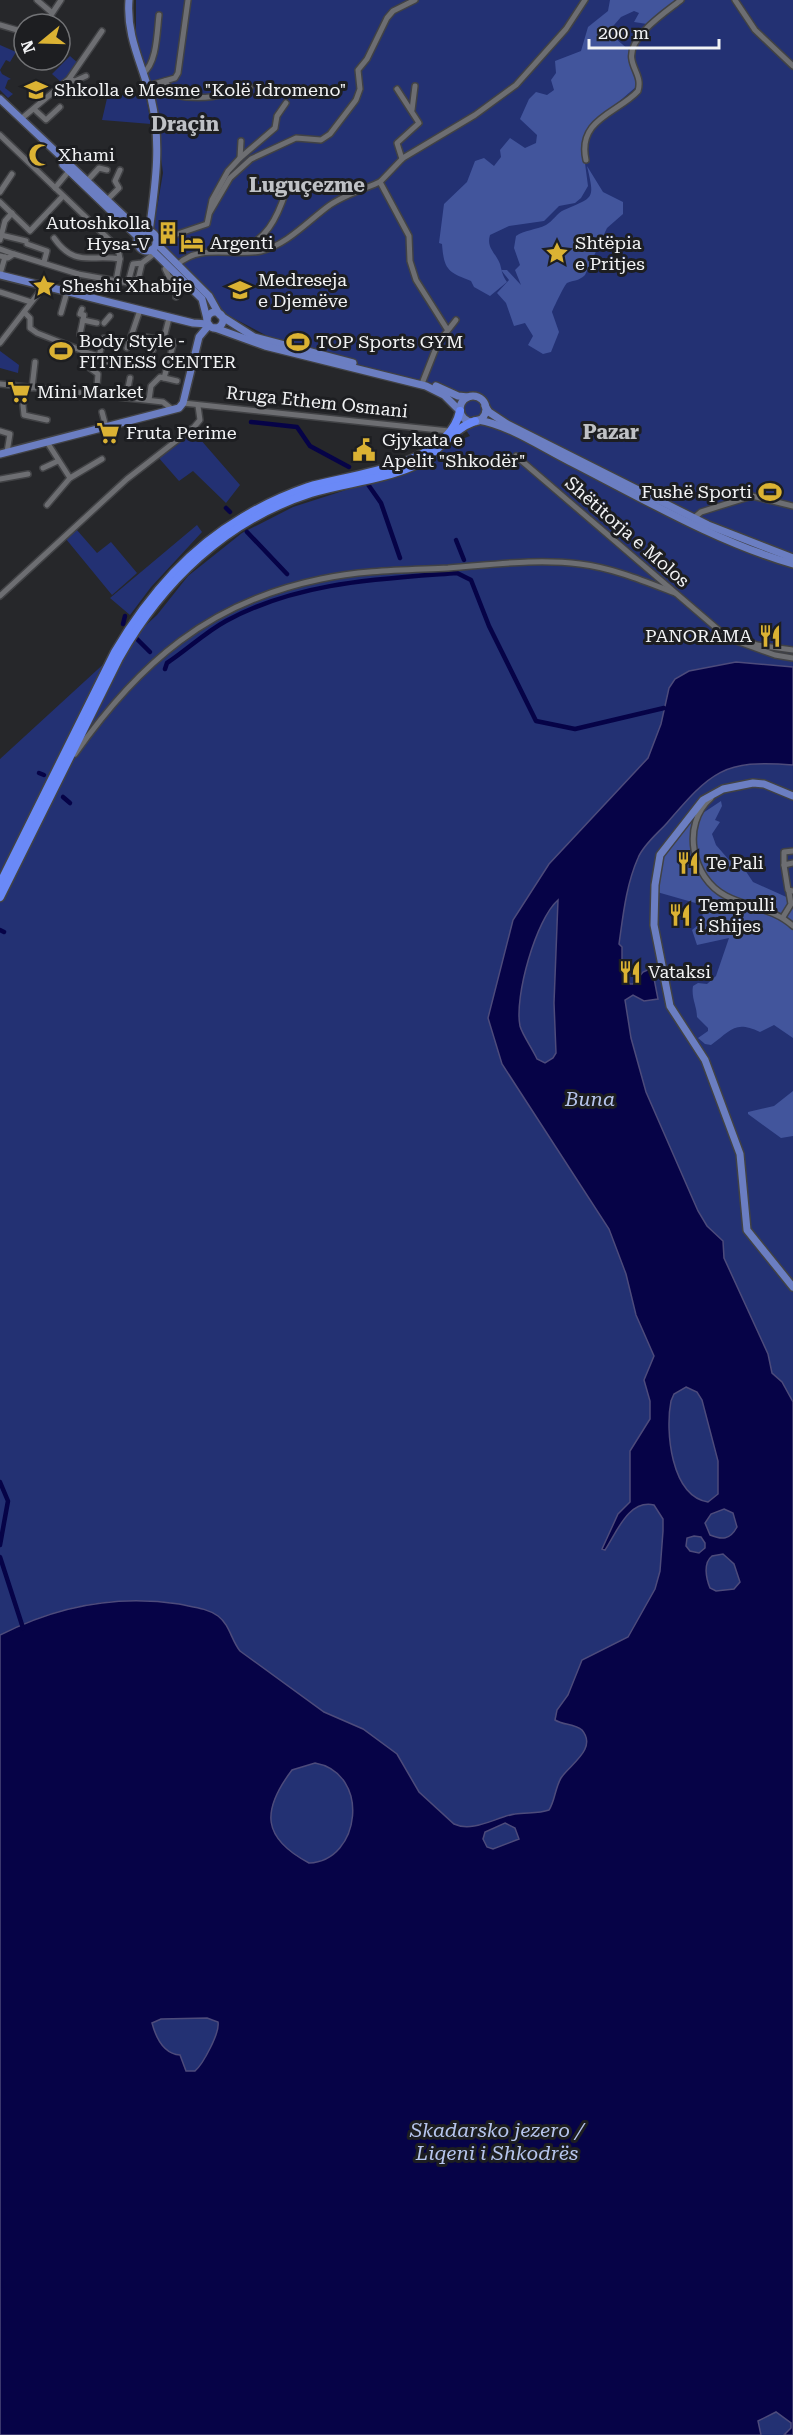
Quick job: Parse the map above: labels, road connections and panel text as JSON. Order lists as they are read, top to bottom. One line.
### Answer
{"streets":{"street":["Rruga Ethem Osmani","Shëtitorja e Molos"]},"districts":["Draçin","Luguçezme","Pazar"],"water":["Buna","Skadarsko jezero / Liqeni i Shkodrës"],"places":{"school or university":["Shkolla e Mesme \"Kolë Idromeno\"","Medreseja e Djemëve"],"mosque":["Xhami"],"building":["Autoshkolla Hysa-V"],"hotel":["Argenti"],"place":["Shtëpia e Pritjes","Sheshi Xhabije"],"sports":["TOP Sports GYM","Body Style - FITNESS CENTER","Fushë Sporti"],"supermarket":["Mini Market","Fruta Perime"],"public building":["Gjykata e Apelit \"Shkodër\""],"restaurant":["PANORAMA","Te Pali","Tempulli i Shijes","Vataksi"]},"scale_bar":"200 m","north":"left"}
